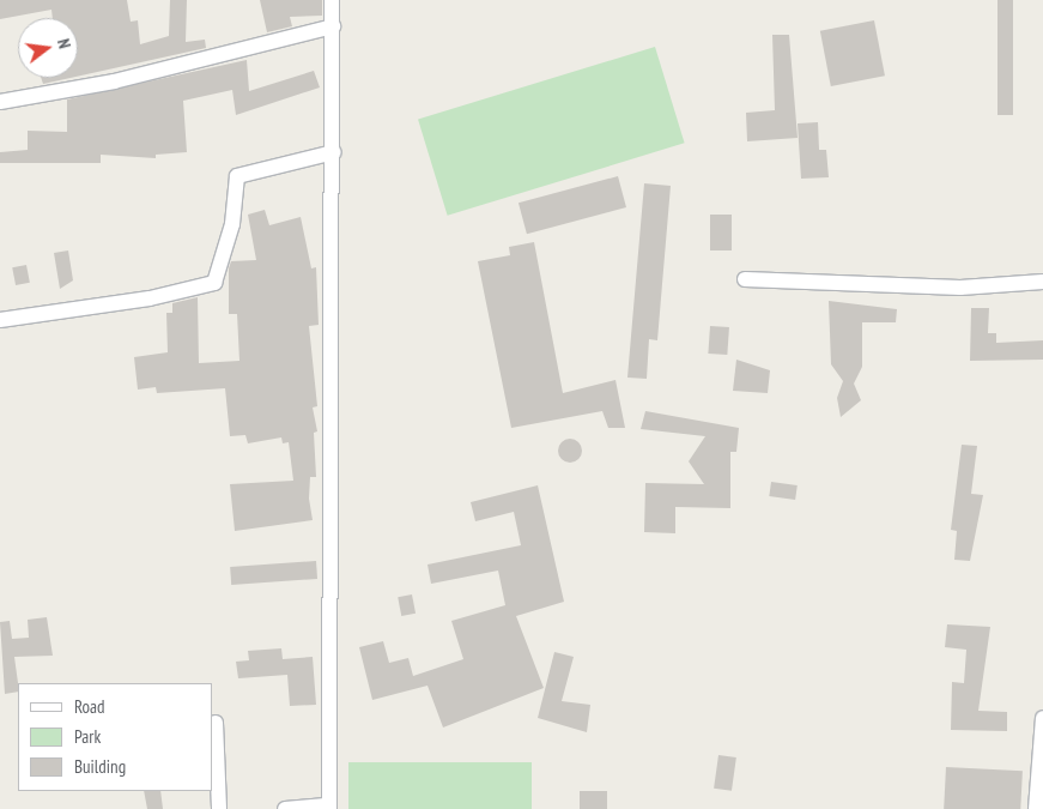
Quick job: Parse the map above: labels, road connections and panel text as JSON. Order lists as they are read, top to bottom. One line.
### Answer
{"legend":["Road","Park","Building"],"north":"right"}
